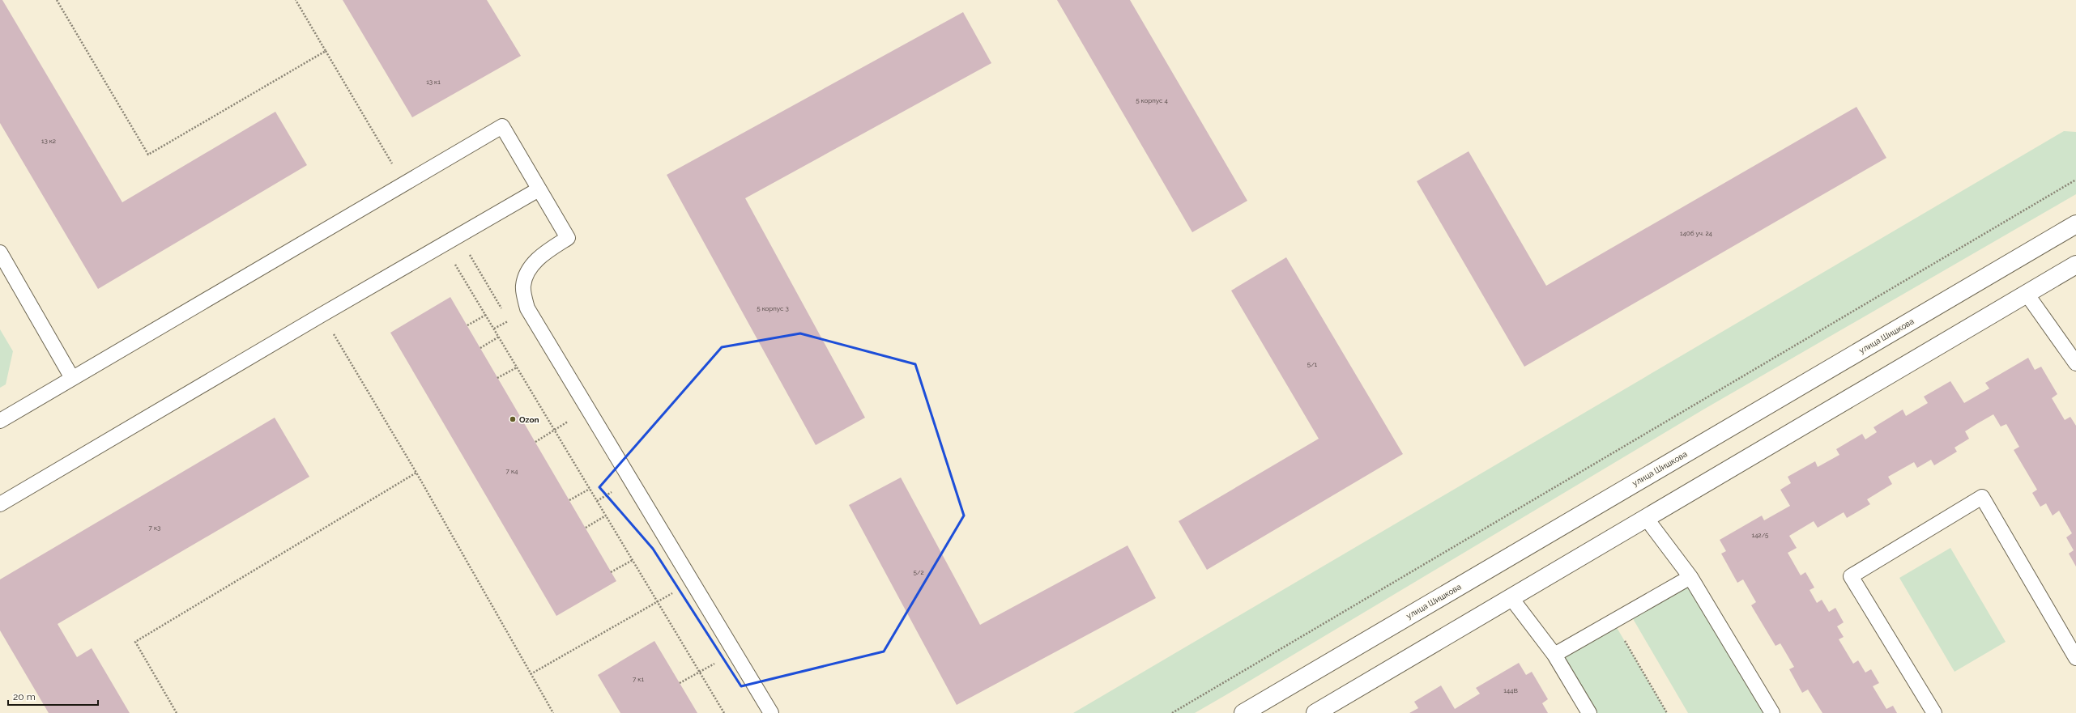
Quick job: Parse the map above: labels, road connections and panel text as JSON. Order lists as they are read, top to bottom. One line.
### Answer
{"streets":{"street":["улица Шишкова"]},"places":["Ozon"],"house_numbers":["13 к1","5 корпус 4","13 к2","140б уч. 24","5 корпус 3","5/1","7 к4","7 к3","142/5","5/2","7 к1","144В"],"scale_bar":"20 m"}
